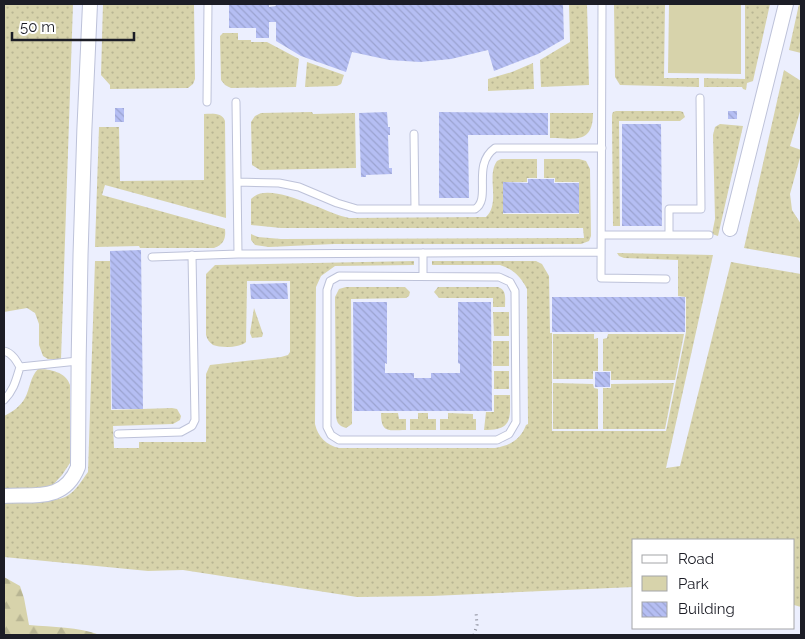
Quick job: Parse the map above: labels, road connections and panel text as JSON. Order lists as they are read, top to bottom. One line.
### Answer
{"legend":["Road","Park","Building"],"scale_bar":"50 m"}
